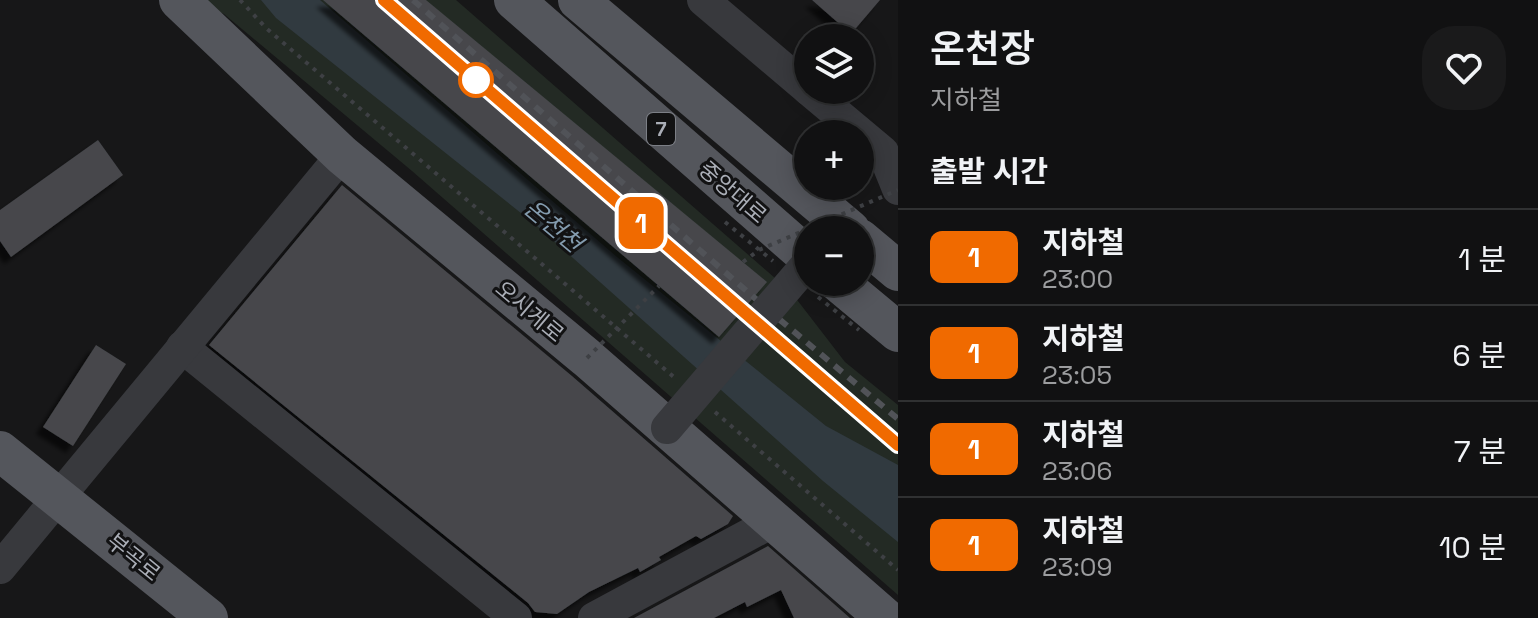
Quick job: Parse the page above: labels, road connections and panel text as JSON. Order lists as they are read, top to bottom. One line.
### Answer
{"streets":{"main road":["7","중앙대로","오시게로","부곡로"]},"water":["온천천"],"lines":["metro line 1"],"page":{"on_map":"1","heading":[["온천장","지하철"],"출발 시간"],"map_buttons":["+","−"],"list":[{"mark":"1","name":"지하철","note":"23:00","value":"1 분"},{"mark":"1","name":"지하철","note":"23:05","value":"6 분"},{"mark":"1","name":"지하철","note":"23:06","value":"7 분"},{"mark":"1","name":"지하철","note":"23:09","value":"10 분"}]}}
